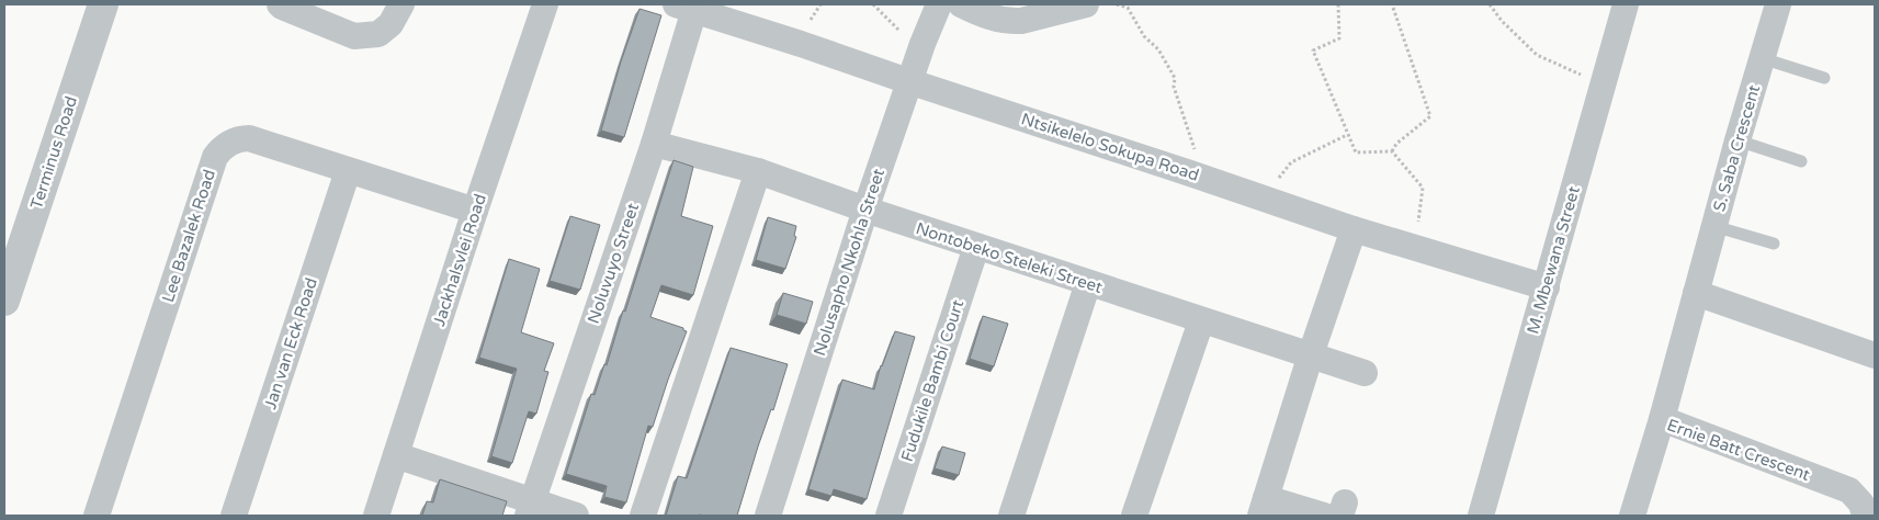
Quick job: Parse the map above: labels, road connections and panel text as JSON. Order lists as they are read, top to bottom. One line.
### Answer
{"streets":{"street":["Ntsikelelo Sokupa Road","S. Saba Crescent","Terminus Road","Lee Bazalek Road","Nontobeko Steleki Street","Jackhalsvlei Road","M. Mbewana Street","Nolusapho Nkohla Street","Noluvuyo Street","Jan van Eck Road","Fudukile Bambi Court","Ernie Batt Crescent"]},"crossings":[["Ntsikelelo Sokupa Road","M. Mbewana Street"],["Ntsikelelo Sokupa Road","Nolusapho Nkohla Street"],["Ntsikelelo Sokupa Road","Noluvuyo Street"],["S. Saba Crescent","Ernie Batt Crescent"],["Lee Bazalek Road","Jackhalsvlei Road"],["Lee Bazalek Road","Jan van Eck Road"],["Nontobeko Steleki Street","Nolusapho Nkohla Street"],["Nontobeko Steleki Street","Noluvuyo Street"],["Nontobeko Steleki Street","Fudukile Bambi Court"]]}
